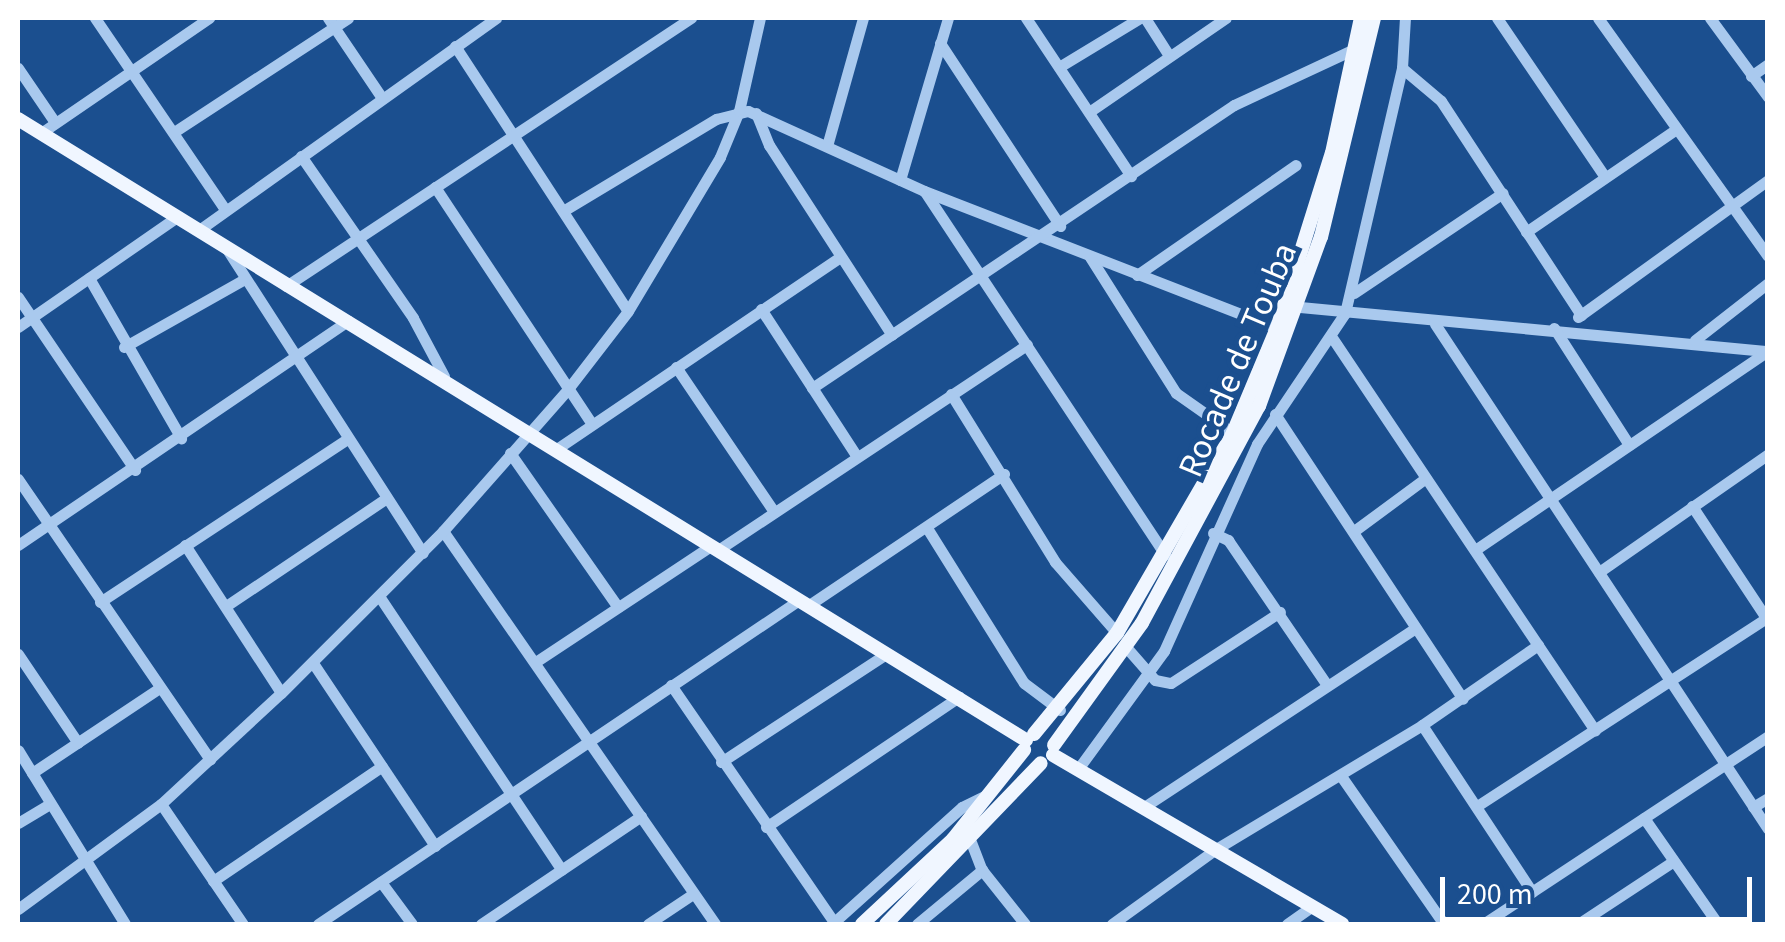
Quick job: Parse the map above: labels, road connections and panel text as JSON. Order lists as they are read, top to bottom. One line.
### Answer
{"streets":{"main road":["Rocade de Touba"]},"scale_bar":"200 m"}
